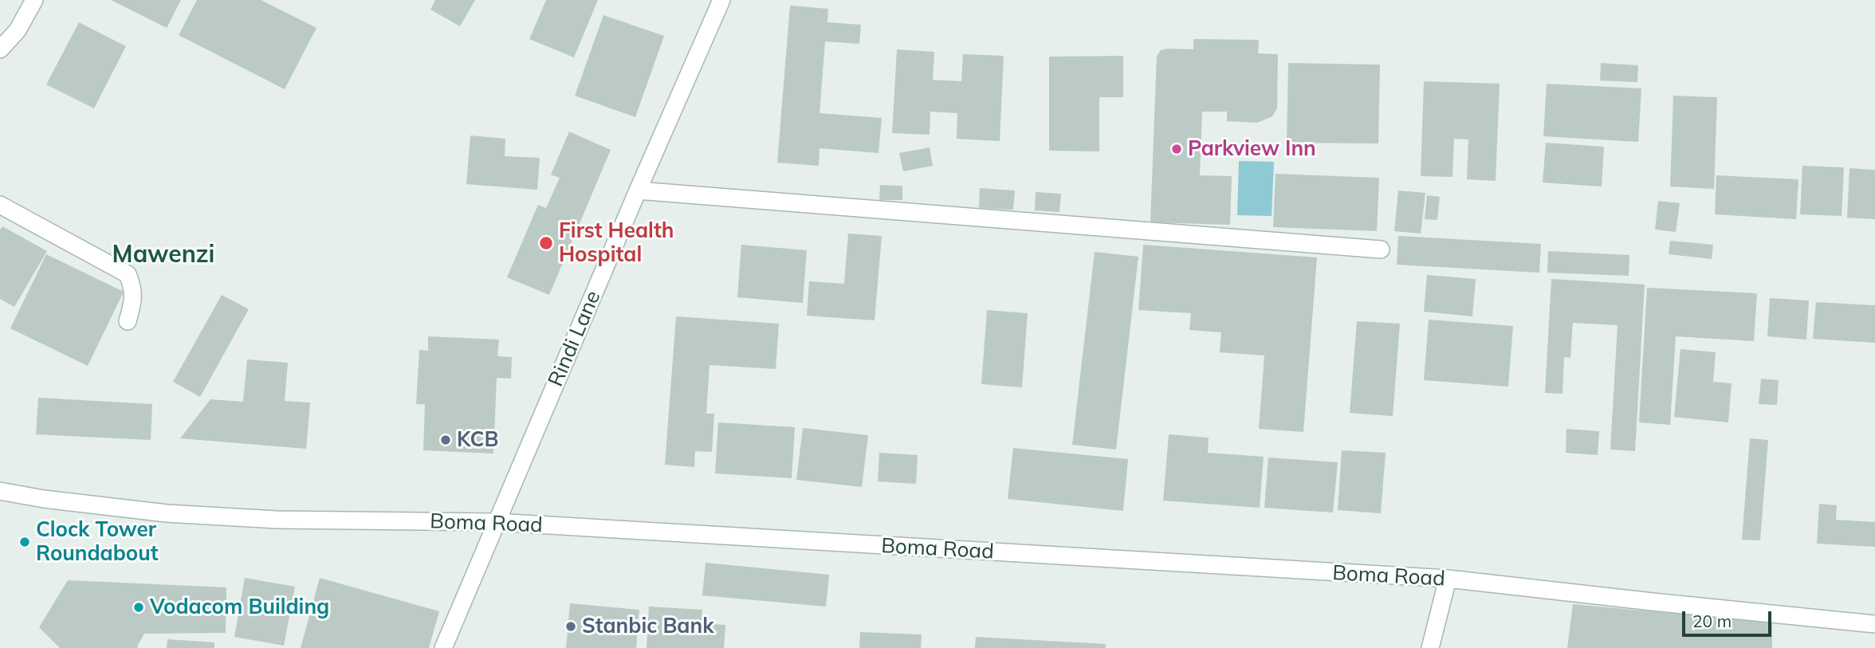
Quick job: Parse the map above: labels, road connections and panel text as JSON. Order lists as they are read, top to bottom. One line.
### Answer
{"streets":{"street":["Rindi Lane","Boma Road"]},"crossings":[["Rindi Lane","Boma Road"]],"districts":["Mawenzi"],"places":["Parkview Inn","First Health Hospital","KCB","Clock Tower Roundabout","Vodacom Building","Stanbic Bank"],"scale_bar":"20 m"}
